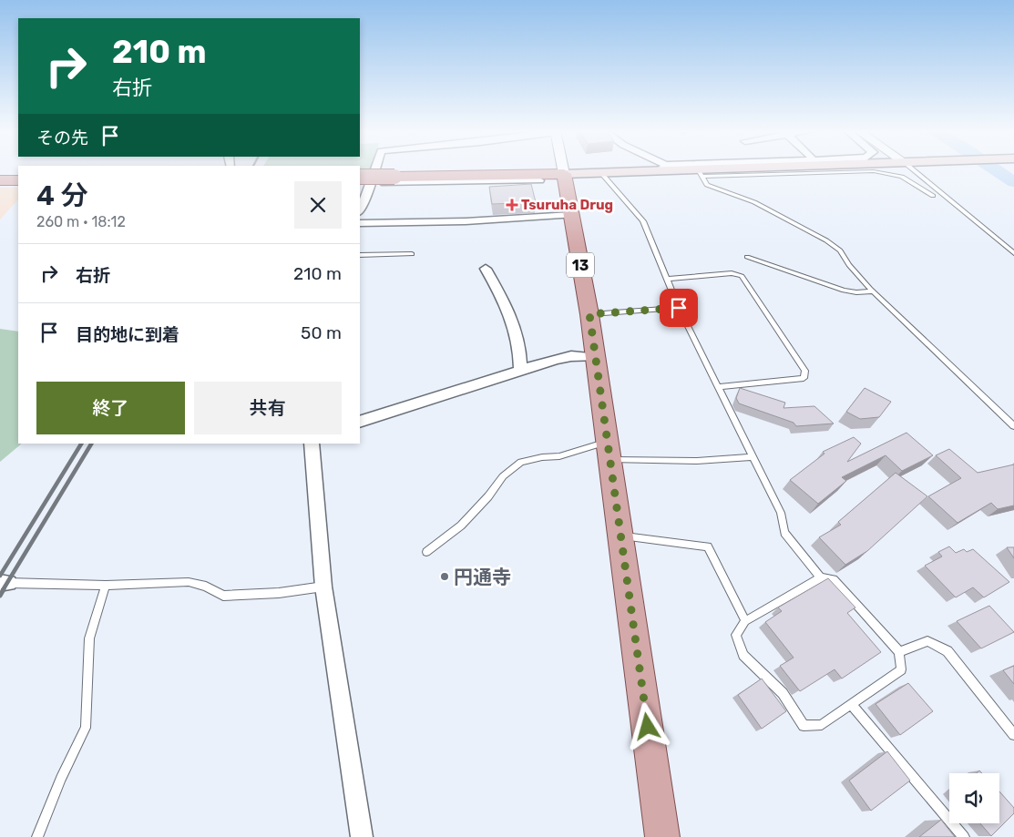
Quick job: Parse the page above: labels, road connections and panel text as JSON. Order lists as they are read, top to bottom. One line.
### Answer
{"streets":{"main road":["13"]},"places":{"health":["Tsuruha Drug"],"other":["円通寺"]},"page":{"turn":["210 m","右折"],"then":"その先","heading":["4 分","260 m · 18:12"],"list":[{"name":"右折","value":"210 m"},{"name":"目的地に到着","value":"50 m"}],"buttons":["終了","共有"]}}
